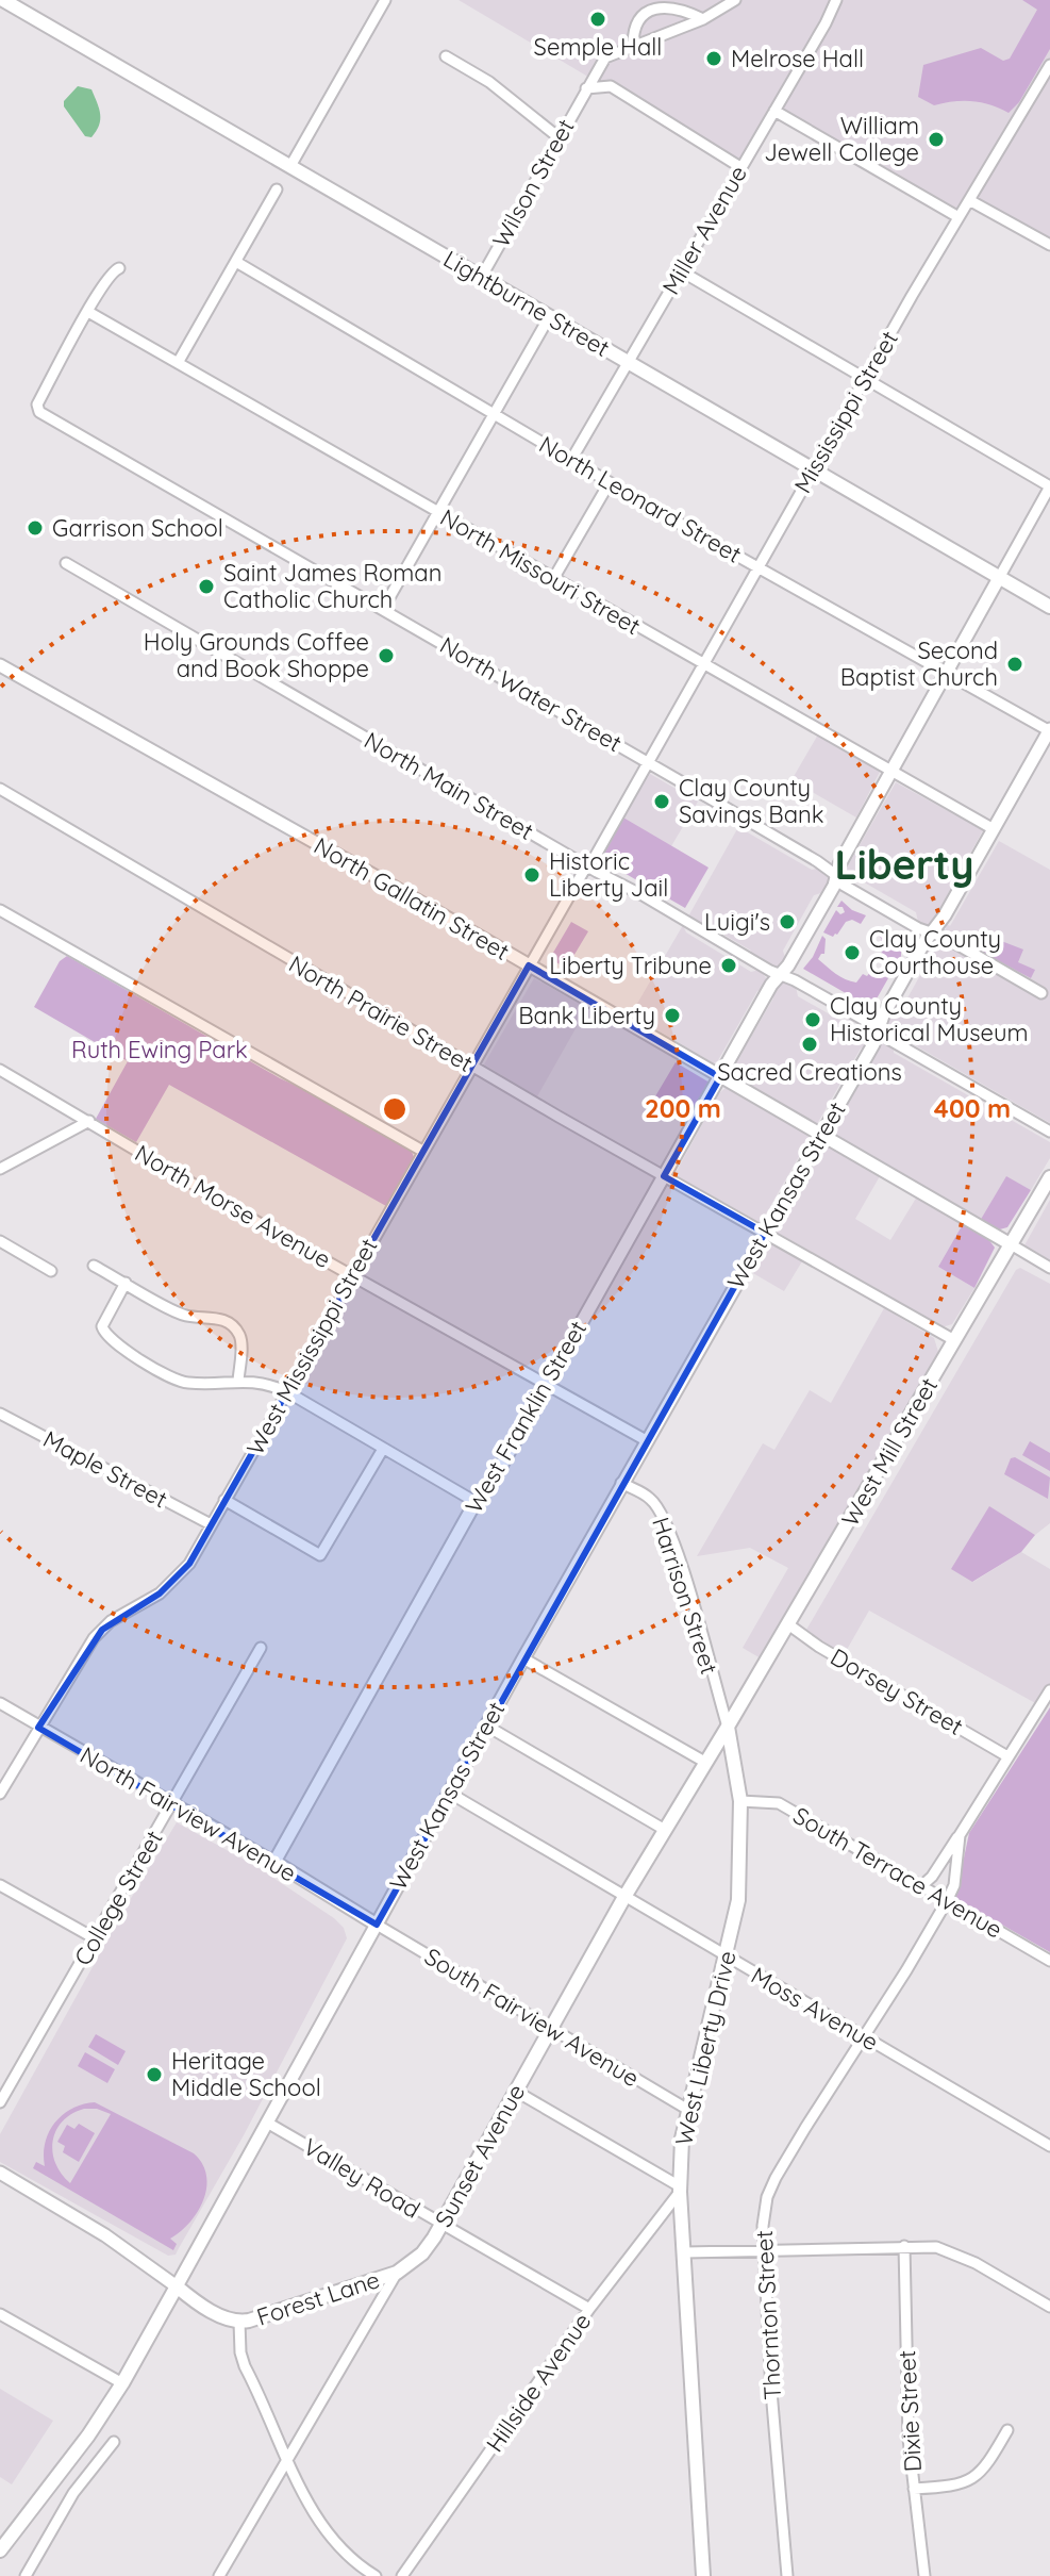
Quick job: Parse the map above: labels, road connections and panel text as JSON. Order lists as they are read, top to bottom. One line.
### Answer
{"streets":{"main road":["Lightburne Street","West Kansas Street","West Mill Street","West Liberty Drive","Sunset Avenue","Forest Lane"],"street":["Wilson Street","Miller Avenue","Mississippi Street","North Leonard Street","North Missouri Street","North Water Street","North Main Street","North Gallatin Street","North Prairie Street","North Morse Avenue","West Mississippi Street","West Franklin Street","Maple Street","Harrison Street","Dorsey Street","North Fairview Avenue","South Terrace Avenue","College Street","Moss Avenue","South Fairview Avenue","Valley Road","Thornton Street","Hillside Avenue","Dixie Street"]},"crossings":[["Wilson Street","Lightburne Street"],["Miller Avenue","Lightburne Street"],["Miller Avenue","North Leonard Street"],["Lightburne Street","Mississippi Street"],["Lightburne Street","West Franklin Street"],["Mississippi Street","North Leonard Street"],["Mississippi Street","North Missouri Street"],["Mississippi Street","North Water Street"],["Mississippi Street","North Main Street"],["Mississippi Street","West Mississippi Street"],["North Leonard Street","West Kansas Street"],["North Leonard Street","West Franklin Street"],["North Missouri Street","North Water Street"],["North Missouri Street","West Kansas Street"],["North Missouri Street","West Franklin Street"],["North Water Street","West Kansas Street"],["North Water Street","West Franklin Street"],["North Main Street","West Kansas Street"],["North Main Street","West Mississippi Street"],["North Main Street","West Franklin Street"],["North Gallatin Street","West Kansas Street"],["North Gallatin Street","West Mississippi Street"],["North Gallatin Street","West Franklin Street"],["North Gallatin Street","West Mill Street"],["North Prairie Street","West Kansas Street"],["North Prairie Street","West Mississippi Street"],["North Prairie Street","West Franklin Street"],["North Prairie Street","West Mill Street"],["West Kansas Street","North Morse Avenue"],["West Kansas Street","Harrison Street"],["West Kansas Street","North Fairview Avenue"],["West Kansas Street","Moss Avenue"],["West Kansas Street","South Fairview Avenue"],["West Kansas Street","Valley Road"],["North Morse Avenue","West Mississippi Street"],["North Morse Avenue","West Franklin Street"],["West Mississippi Street","Maple Street"],["West Mississippi Street","North Fairview Avenue"],["West Franklin Street","North Fairview Avenue"],["West Mill Street","Harrison Street"],["West Mill Street","Dorsey Street"],["West Mill Street","West Liberty Drive"],["West Mill Street","Sunset Avenue"],["Harrison Street","West Liberty Drive"],["Harrison Street","Sunset Avenue"],["North Fairview Avenue","College Street"],["North Fairview Avenue","South Fairview Avenue"],["South Terrace Avenue","West Liberty Drive"],["South Terrace Avenue","Thornton Street"],["Moss Avenue","West Liberty Drive"],["Moss Avenue","Sunset Avenue"],["Moss Avenue","Thornton Street"],["South Fairview Avenue","West Liberty Drive"],["South Fairview Avenue","Sunset Avenue"],["West Liberty Drive","Sunset Avenue"],["West Liberty Drive","Hillside Avenue"],["Sunset Avenue","Valley Road"],["Sunset Avenue","Forest Lane"],["Valley Road","Hillside Avenue"]],"districts":["Liberty"],"parks":["Ruth Ewing Park"],"places":["Semple Hall","Melrose Hall","William Jewell College","Garrison School","Saint James Roman Catholic Church","Holy Grounds Coffee and Book Shoppe","Second Baptist Church","Clay County Savings Bank","Historic Liberty Jail","Luigi's","Clay County Courthouse","Liberty Tribune","Bank Liberty","Clay County Historical Museum","Sacred Creations","Heritage Middle School"],"rings":["200 m","400 m"]}
